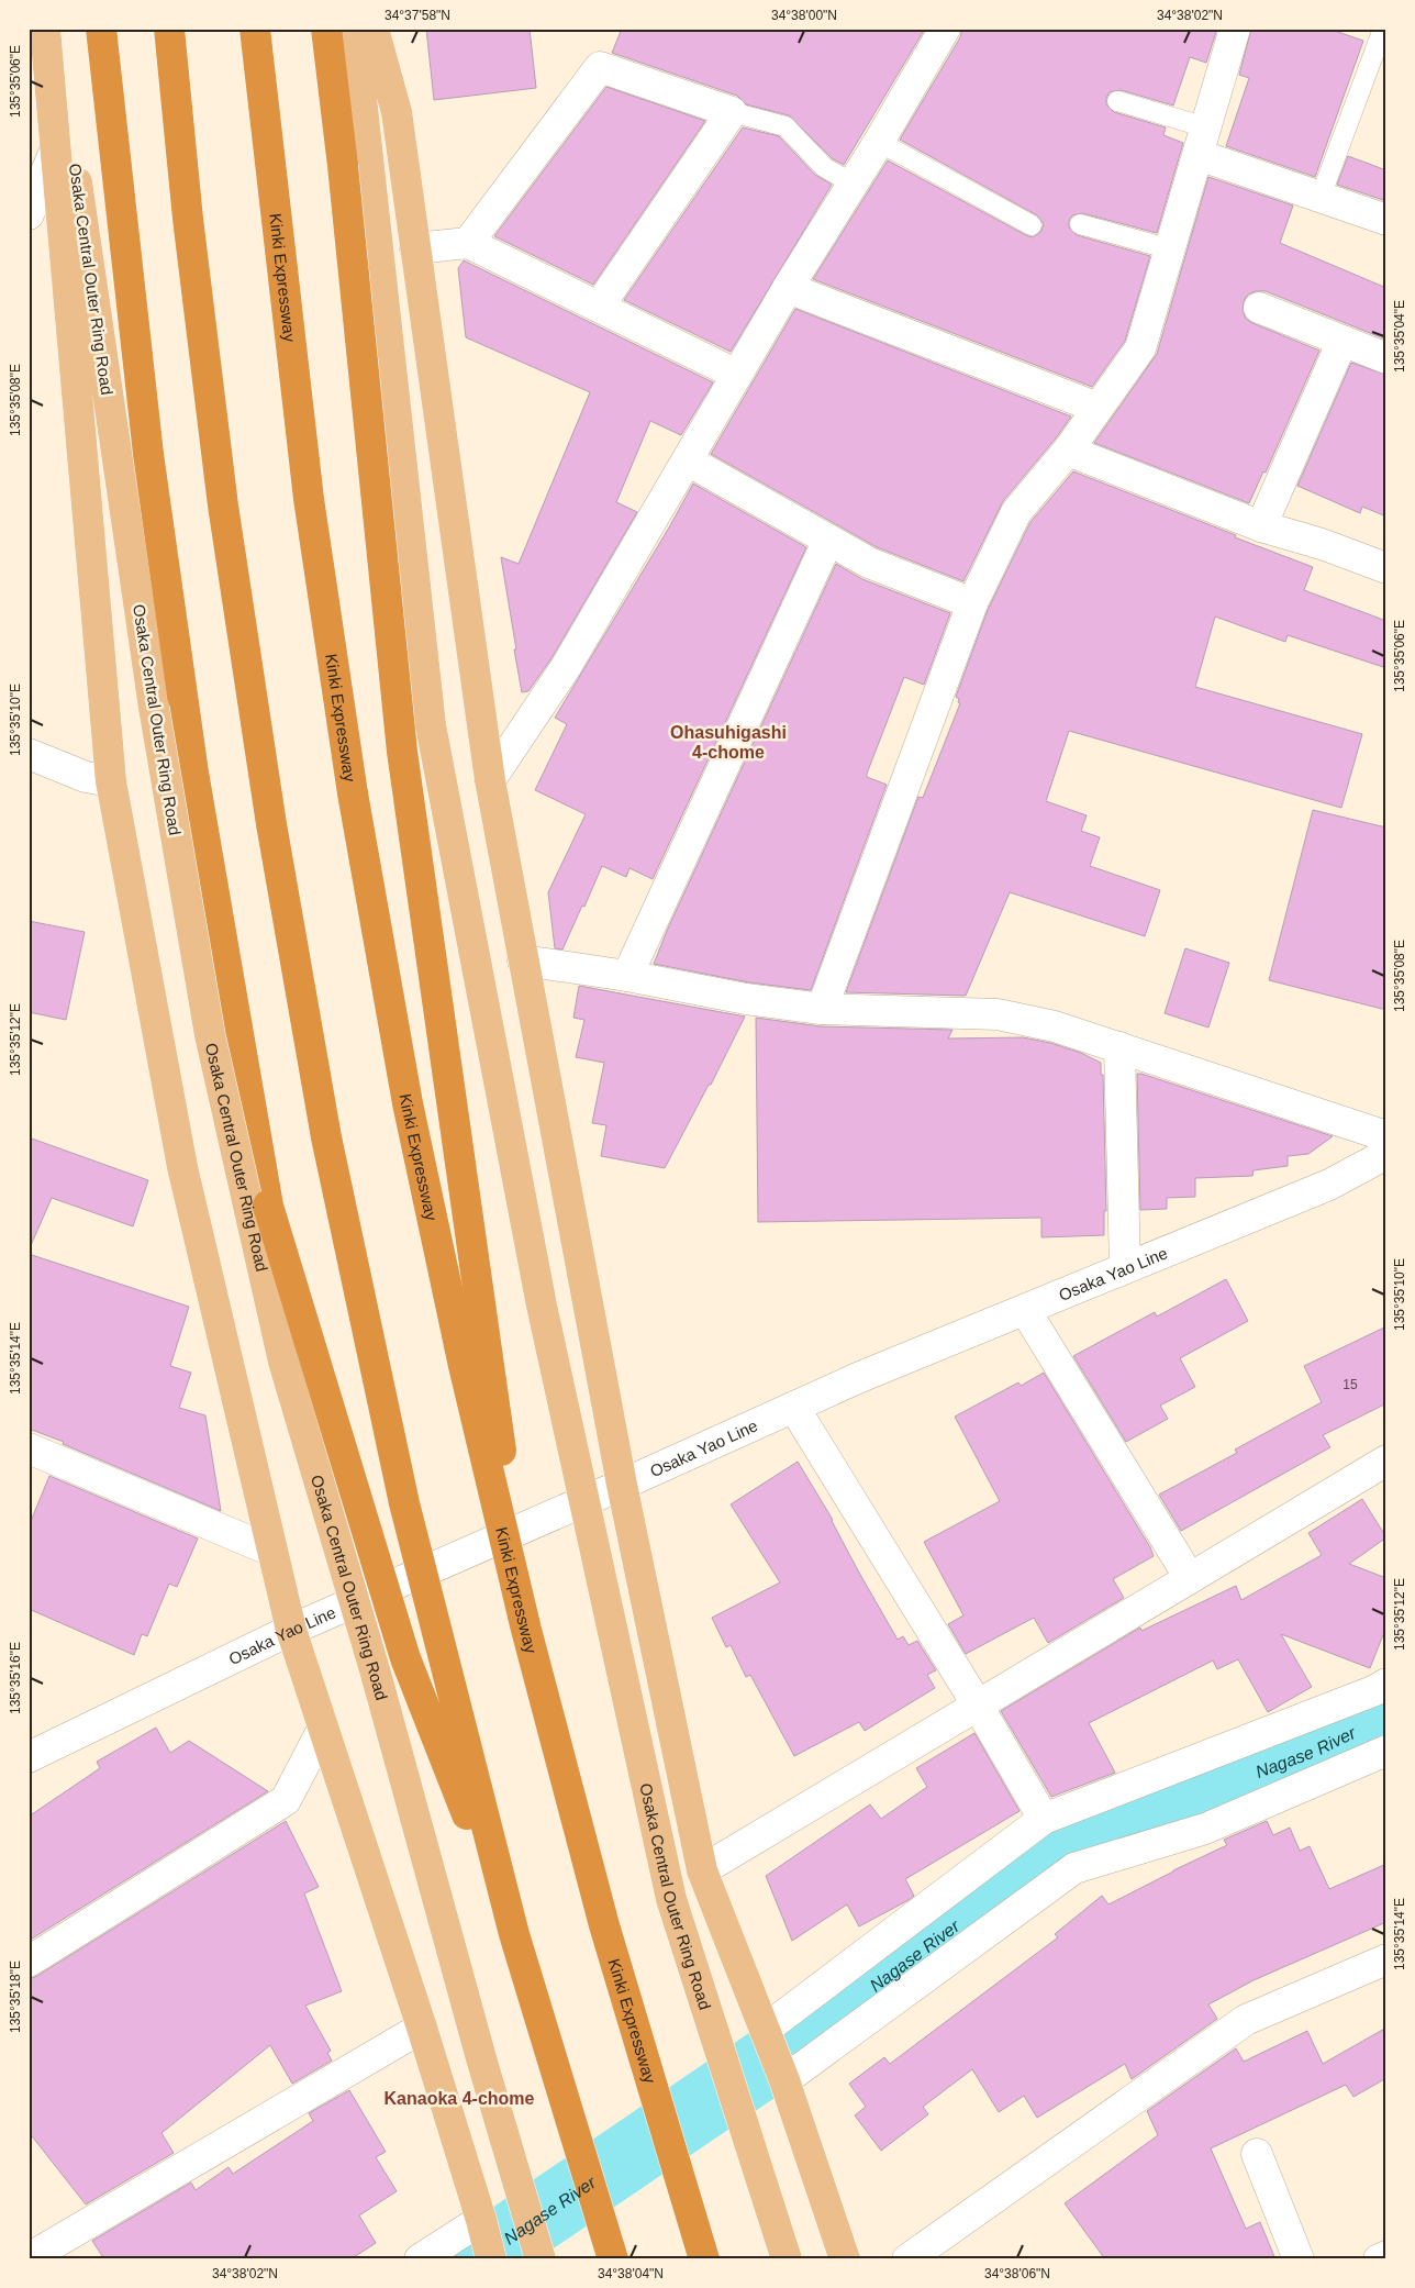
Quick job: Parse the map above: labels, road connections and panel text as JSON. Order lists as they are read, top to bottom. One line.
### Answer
{"streets":{"highway":["Kinki Expressway"],"main road":["Osaka Central Outer Ring Road"],"street":["Osaka Yao Line"]},"districts":["Ohasuhigashi 4-chome","Kanaoka 4-chome"],"water":["Nagase River"],"house_numbers":["15"],"coordinates":["34°37'58\"N","34°38'00\"N","34°38'02\"N","135°35'06\"E","135°35'04\"E","135°35'08\"E","135°35'10\"E","135°35'12\"E","135°35'14\"E","135°35'16\"E","135°35'18\"E","34°38'04\"N","34°38'06\"N"]}
